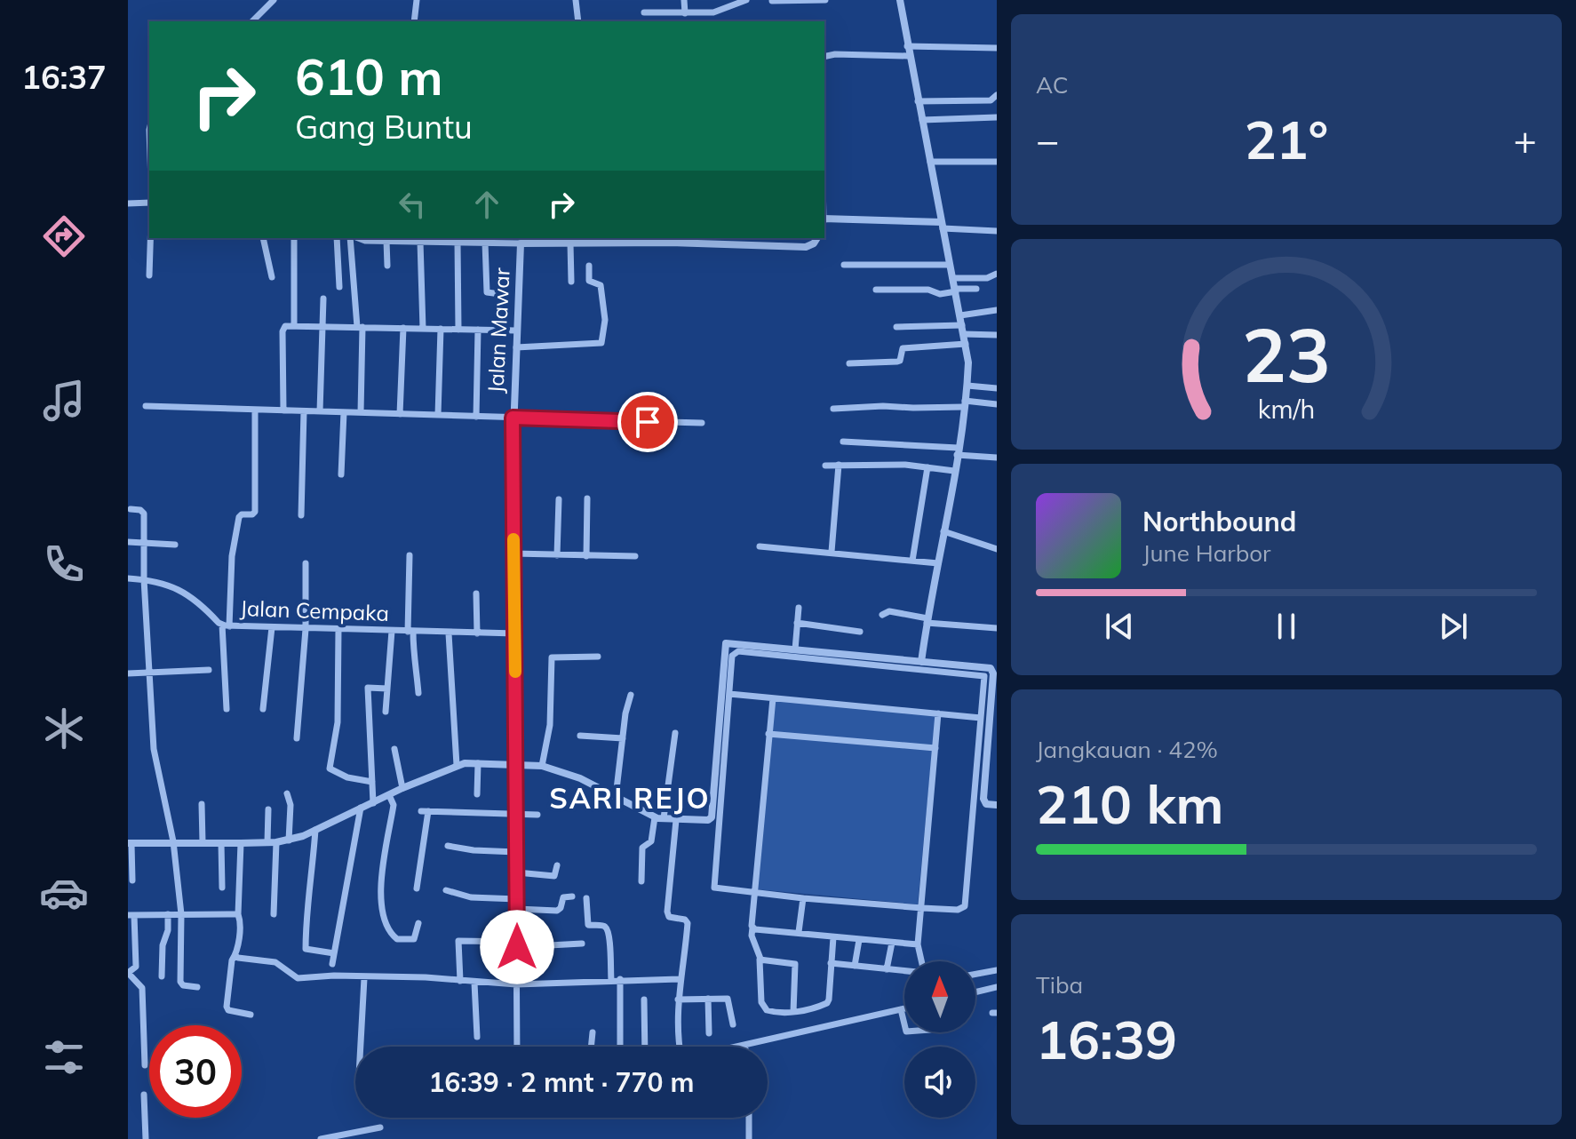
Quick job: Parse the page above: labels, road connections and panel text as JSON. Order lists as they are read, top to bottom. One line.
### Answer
{"streets":{"street":["Jalan Mawar","Jalan Cempaka"]},"crossings":[["Jalan Mawar","Jalan Cempaka"]],"districts":["SARI REJO"],"north":"top","page":{"tabs":"16:37","tile":["AC",["Jangkauan · 42%","210 km"],["Tiba","16:39"]],"turn":["610 m","Gang Buntu"],"heat":["−","21°","+"],"song":["Northbound","June Harbor"],"limit":"30","trip":"16:39 · 2 mnt · 770 m","gauge":["23","km/h"]}}
